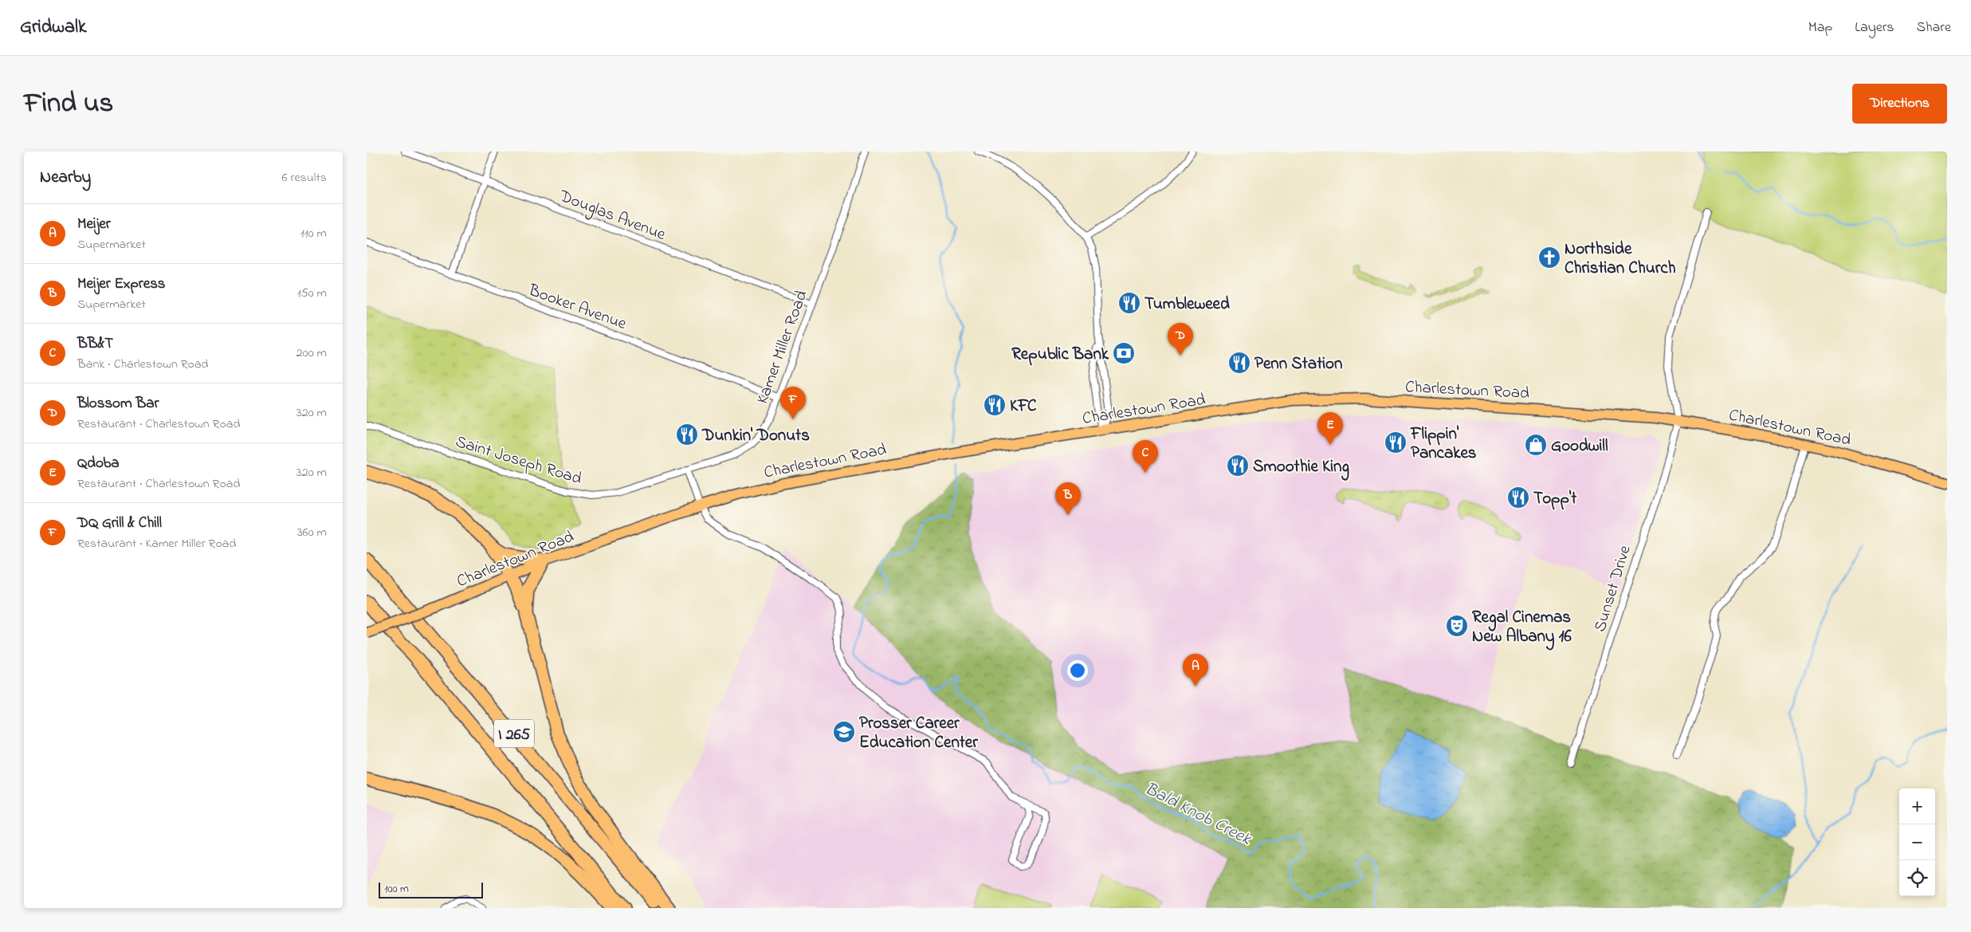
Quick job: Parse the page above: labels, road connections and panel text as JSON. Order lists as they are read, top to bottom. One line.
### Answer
{"streets":{"highway":["I 265"],"main road":["Charlestown Road"],"street":["Douglas Avenue","Booker Avenue","Kamer Miller Road","Saint Joseph Road","Sunset Drive"]},"crossings":[["Douglas Avenue","Kamer Miller Road"],["Booker Avenue","Kamer Miller Road"],["Kamer Miller Road","Saint Joseph Road"],["Charlestown Road","Sunset Drive"]],"water":["Bald Knob Creek"],"places":{"church":["Northside Christian Church"],"restaurant":["Tumbleweed","Penn Station","KFC","Dunkin' Donuts","Flippin' Pancakes","Smoothie King","Topp't"],"bank":["Republic Bank"],"shop":["Goodwill"],"theatre":["Regal Cinemas New Albany 16"],"school or university":["Prosser Career Education Center"]},"scale_bar":"100 m","page":{"header":"Gridwalk","nav":["Map","Layers","Share"],"title":"Find us","buttons":"Directions","heading":["Nearby","6 results"],"list":[{"mark":"A","name":"Meijer","note":"Supermarket","value":"110 m"},{"mark":"B","name":"Meijer Express","note":"Supermarket","value":"150 m"},{"mark":"C","name":"BB&T","note":"Bank · Charlestown Road","value":"200 m"},{"mark":"D","name":"Blossom Bar","note":"Restaurant · Charlestown Road","value":"320 m"},{"mark":"E","name":"Qdoba","note":"Restaurant · Charlestown Road","value":"320 m"},{"mark":"F","name":"DQ Grill & Chill","note":"Restaurant · Kamer Miller Road","value":"360 m"}],"pins":["D","F","E","C","B","A"],"map_buttons":["+","−"],"scale":"100 m"}}
